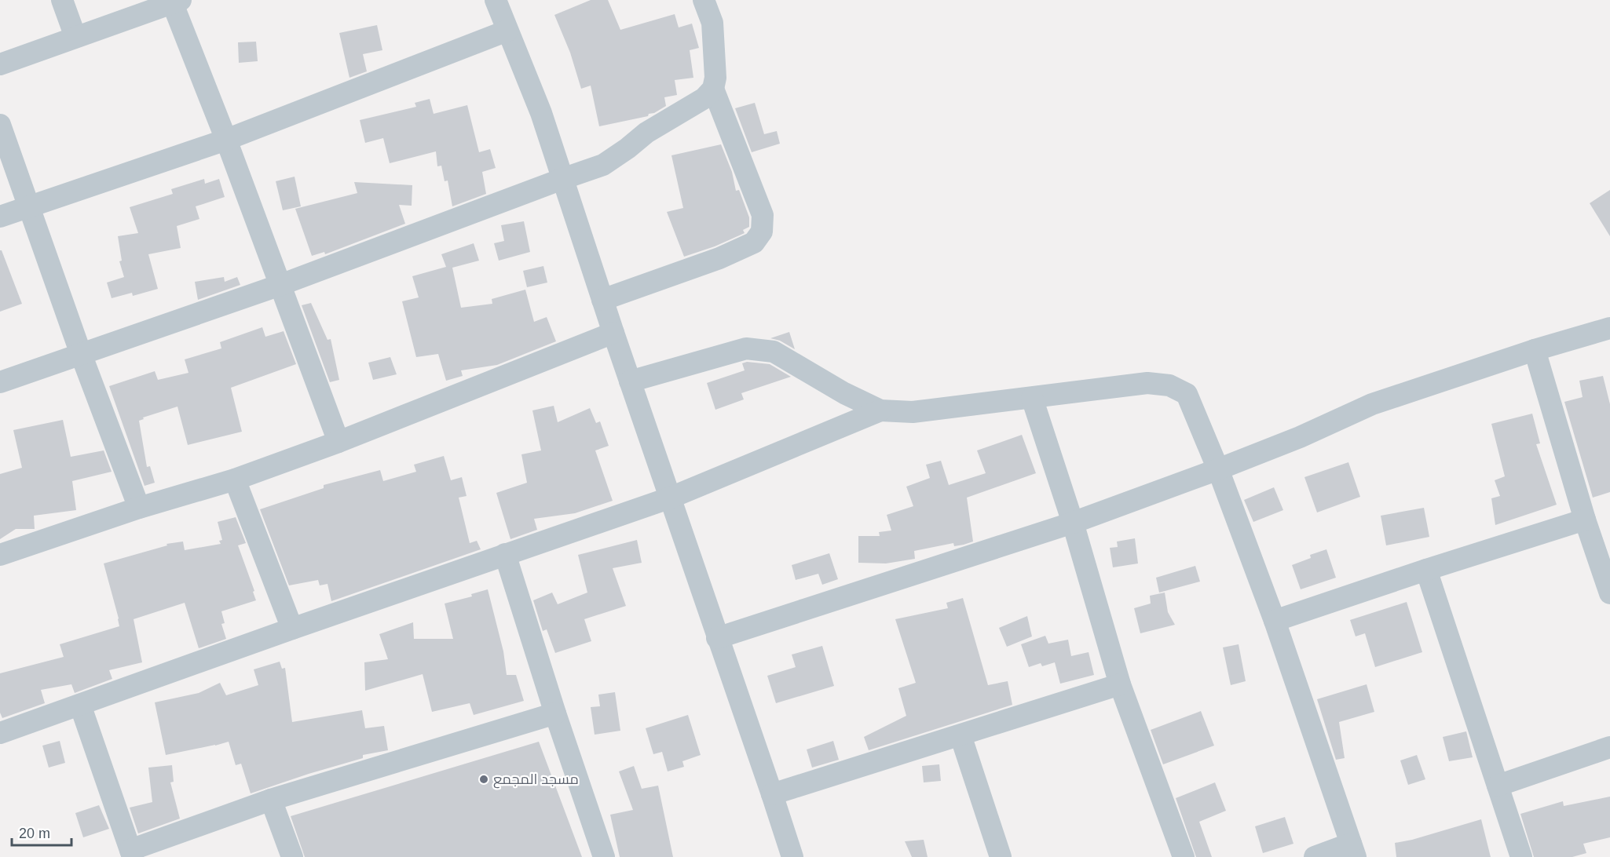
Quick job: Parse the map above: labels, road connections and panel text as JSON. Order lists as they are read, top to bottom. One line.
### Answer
{"places":["مسجد المجمع"],"scale_bar":"20 m"}
